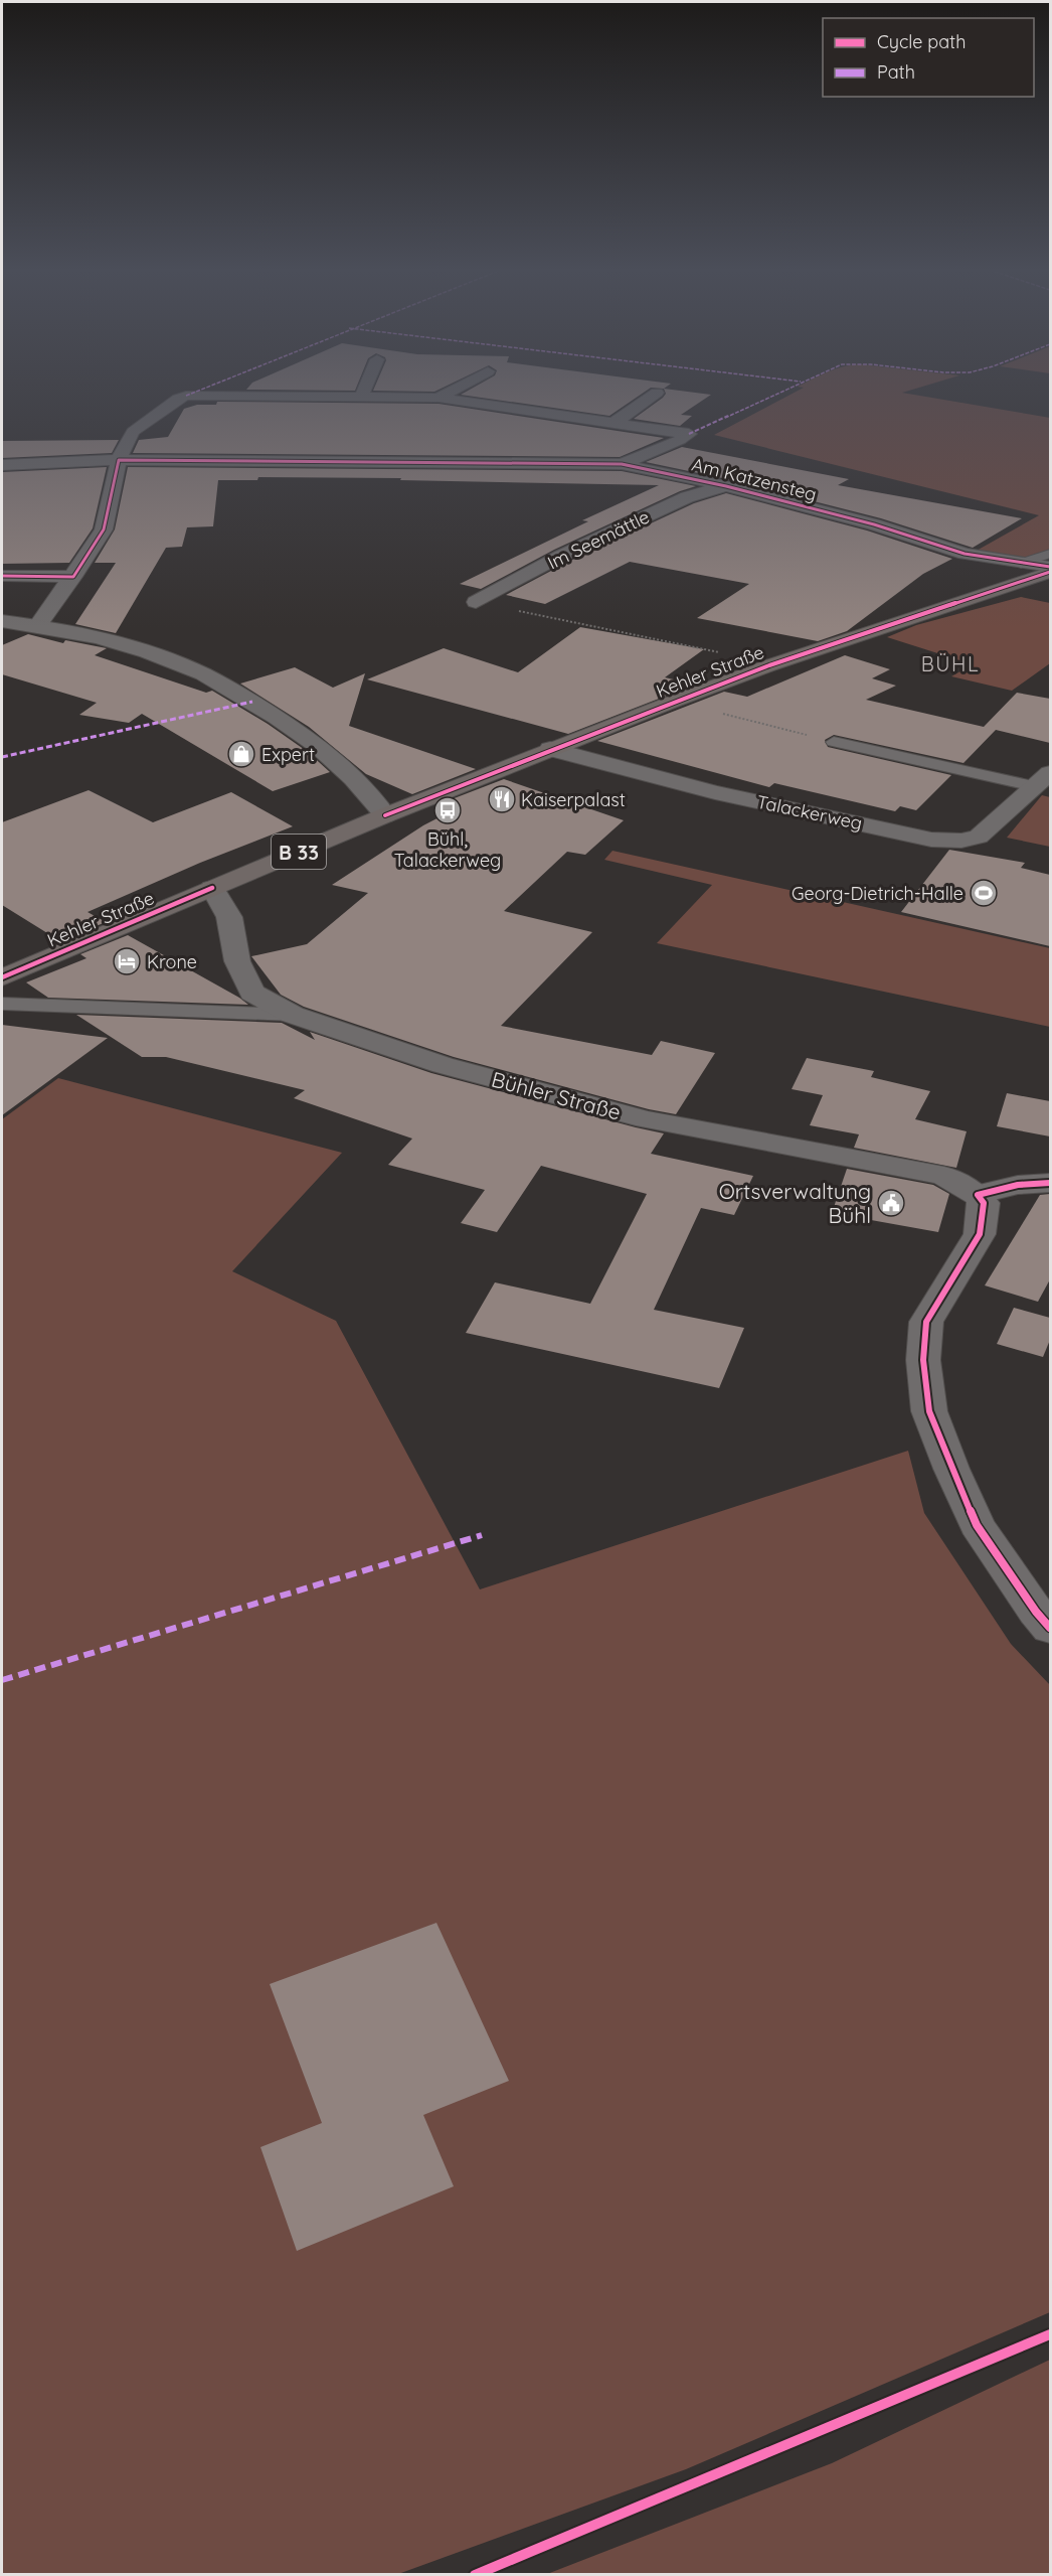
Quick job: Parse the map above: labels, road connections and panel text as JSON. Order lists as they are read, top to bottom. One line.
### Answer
{"streets":{"main road":["Kehler Straße","B 33"],"street":["Am Katzensteg","Im Seemättle","Talackerweg","Bühler Straße"]},"crossings":[["Am Katzensteg","Im Seemättle"],["Kehler Straße","Talackerweg"],["Kehler Straße","Bühler Straße"]],"districts":["BÜHL"],"places":{"shop":["Expert"],"restaurant":["Kaiserpalast"],"bus stop":["Bühl, Talackerweg"],"sports":["Georg-Dietrich-Halle"],"hotel":["Krone"],"public building":["Ortsverwaltung Bühl"]},"legend":["Cycle path","Path"]}
